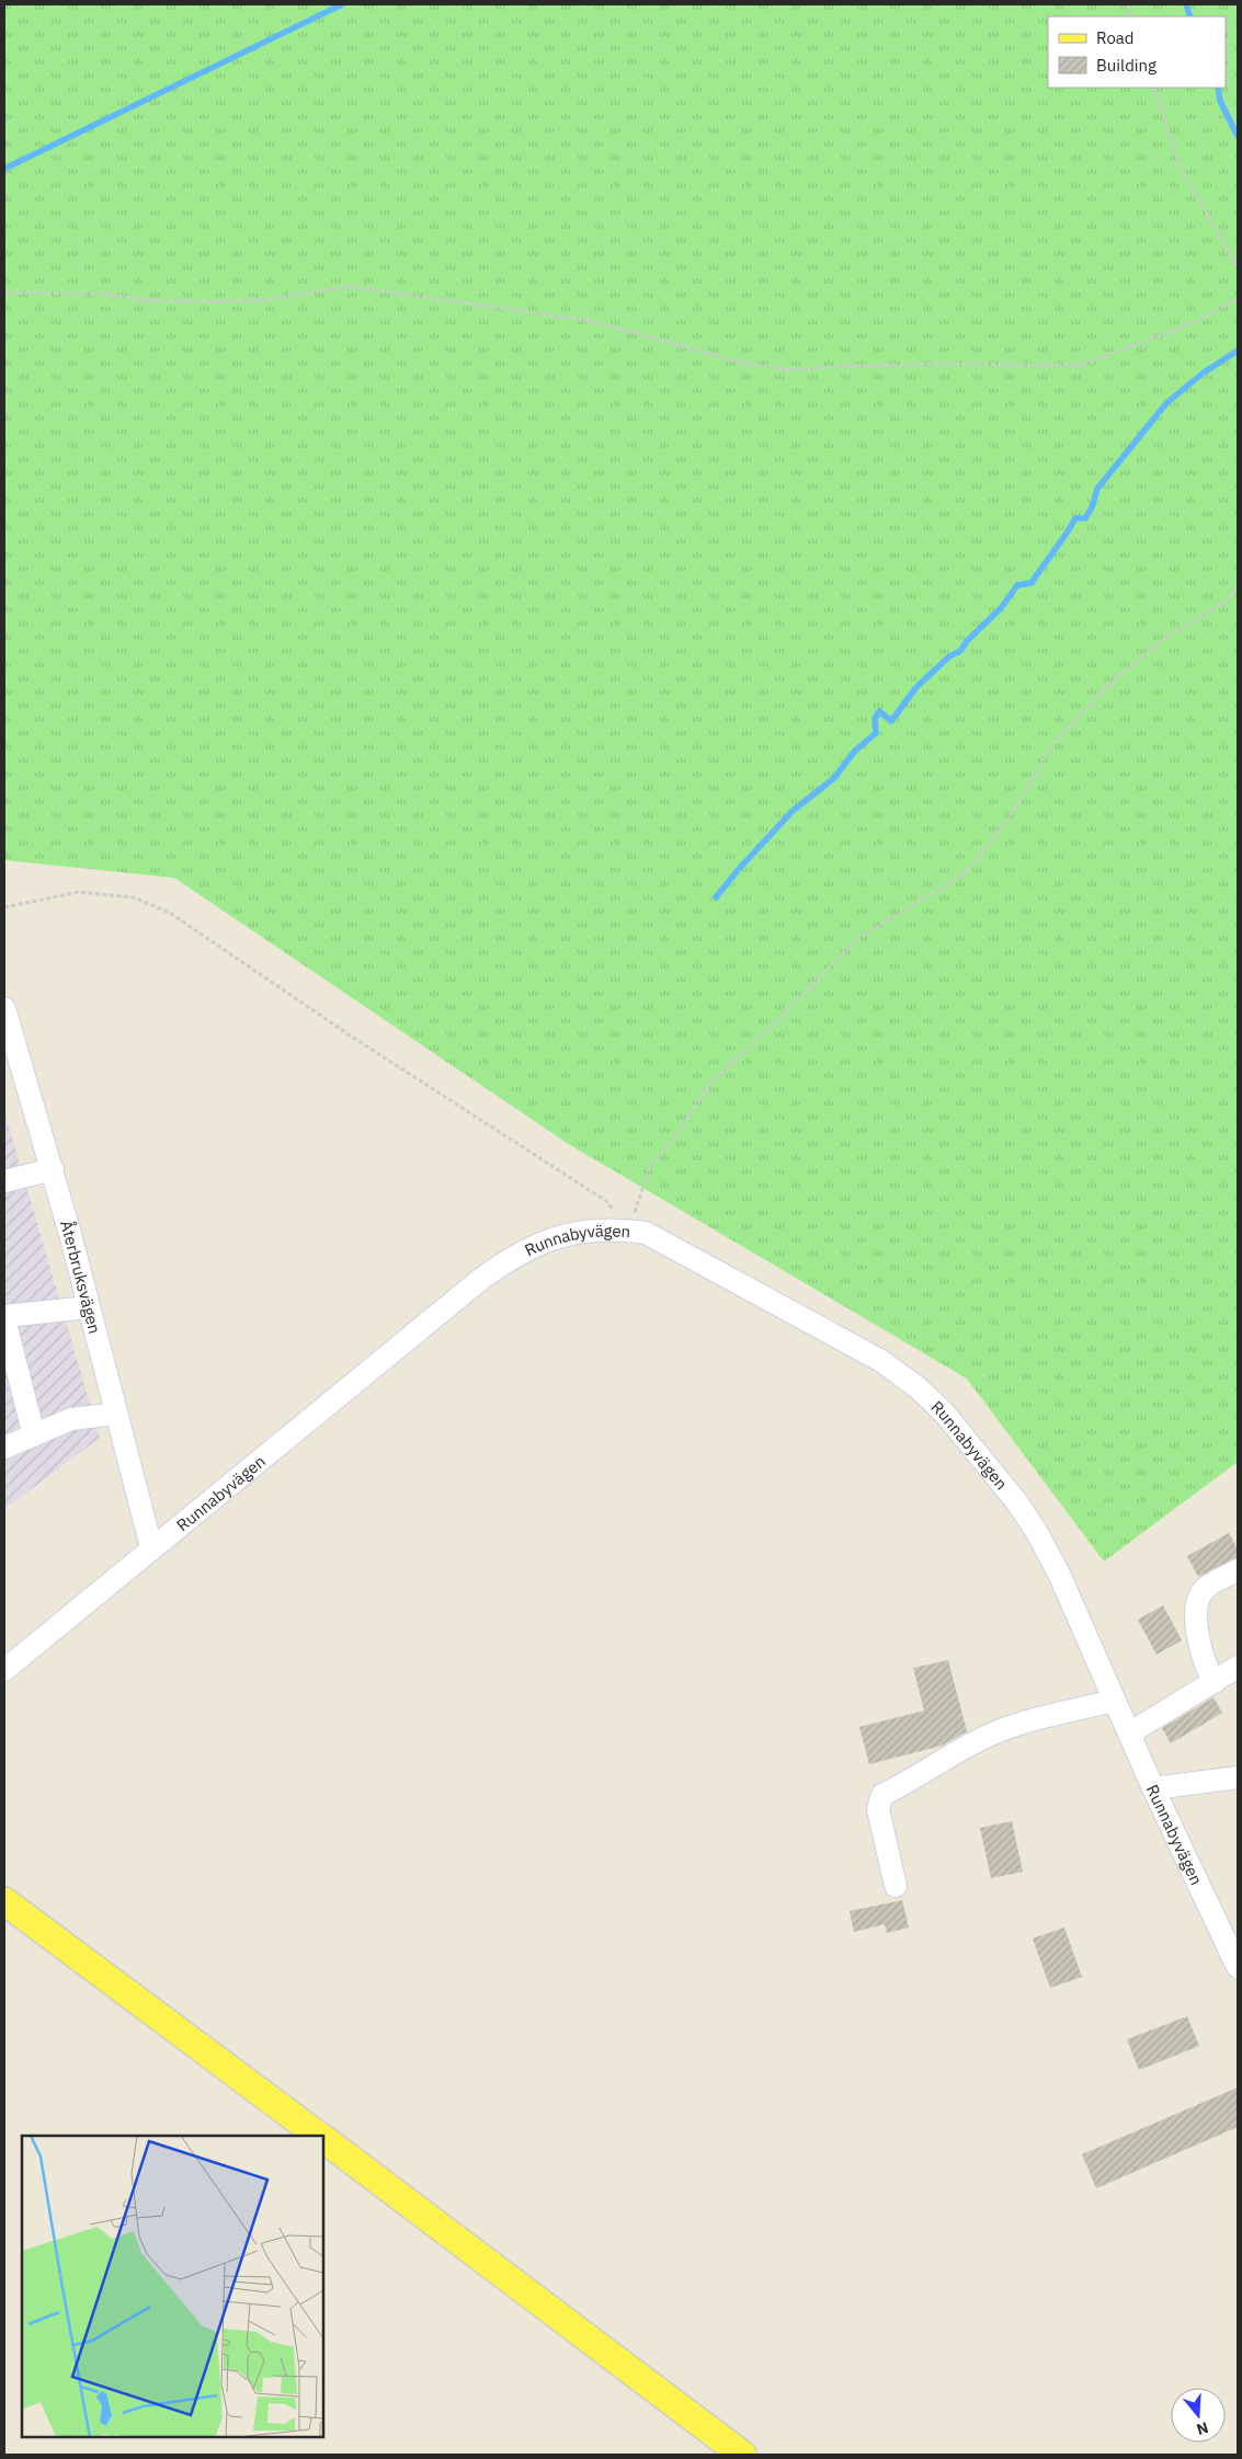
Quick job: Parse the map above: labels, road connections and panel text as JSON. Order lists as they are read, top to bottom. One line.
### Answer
{"streets":{"street":["Runnabyvägen","Återbruksvägen"]},"crossings":[["Runnabyvägen","Återbruksvägen"]],"legend":["Road","Building"],"north":"bottom"}
